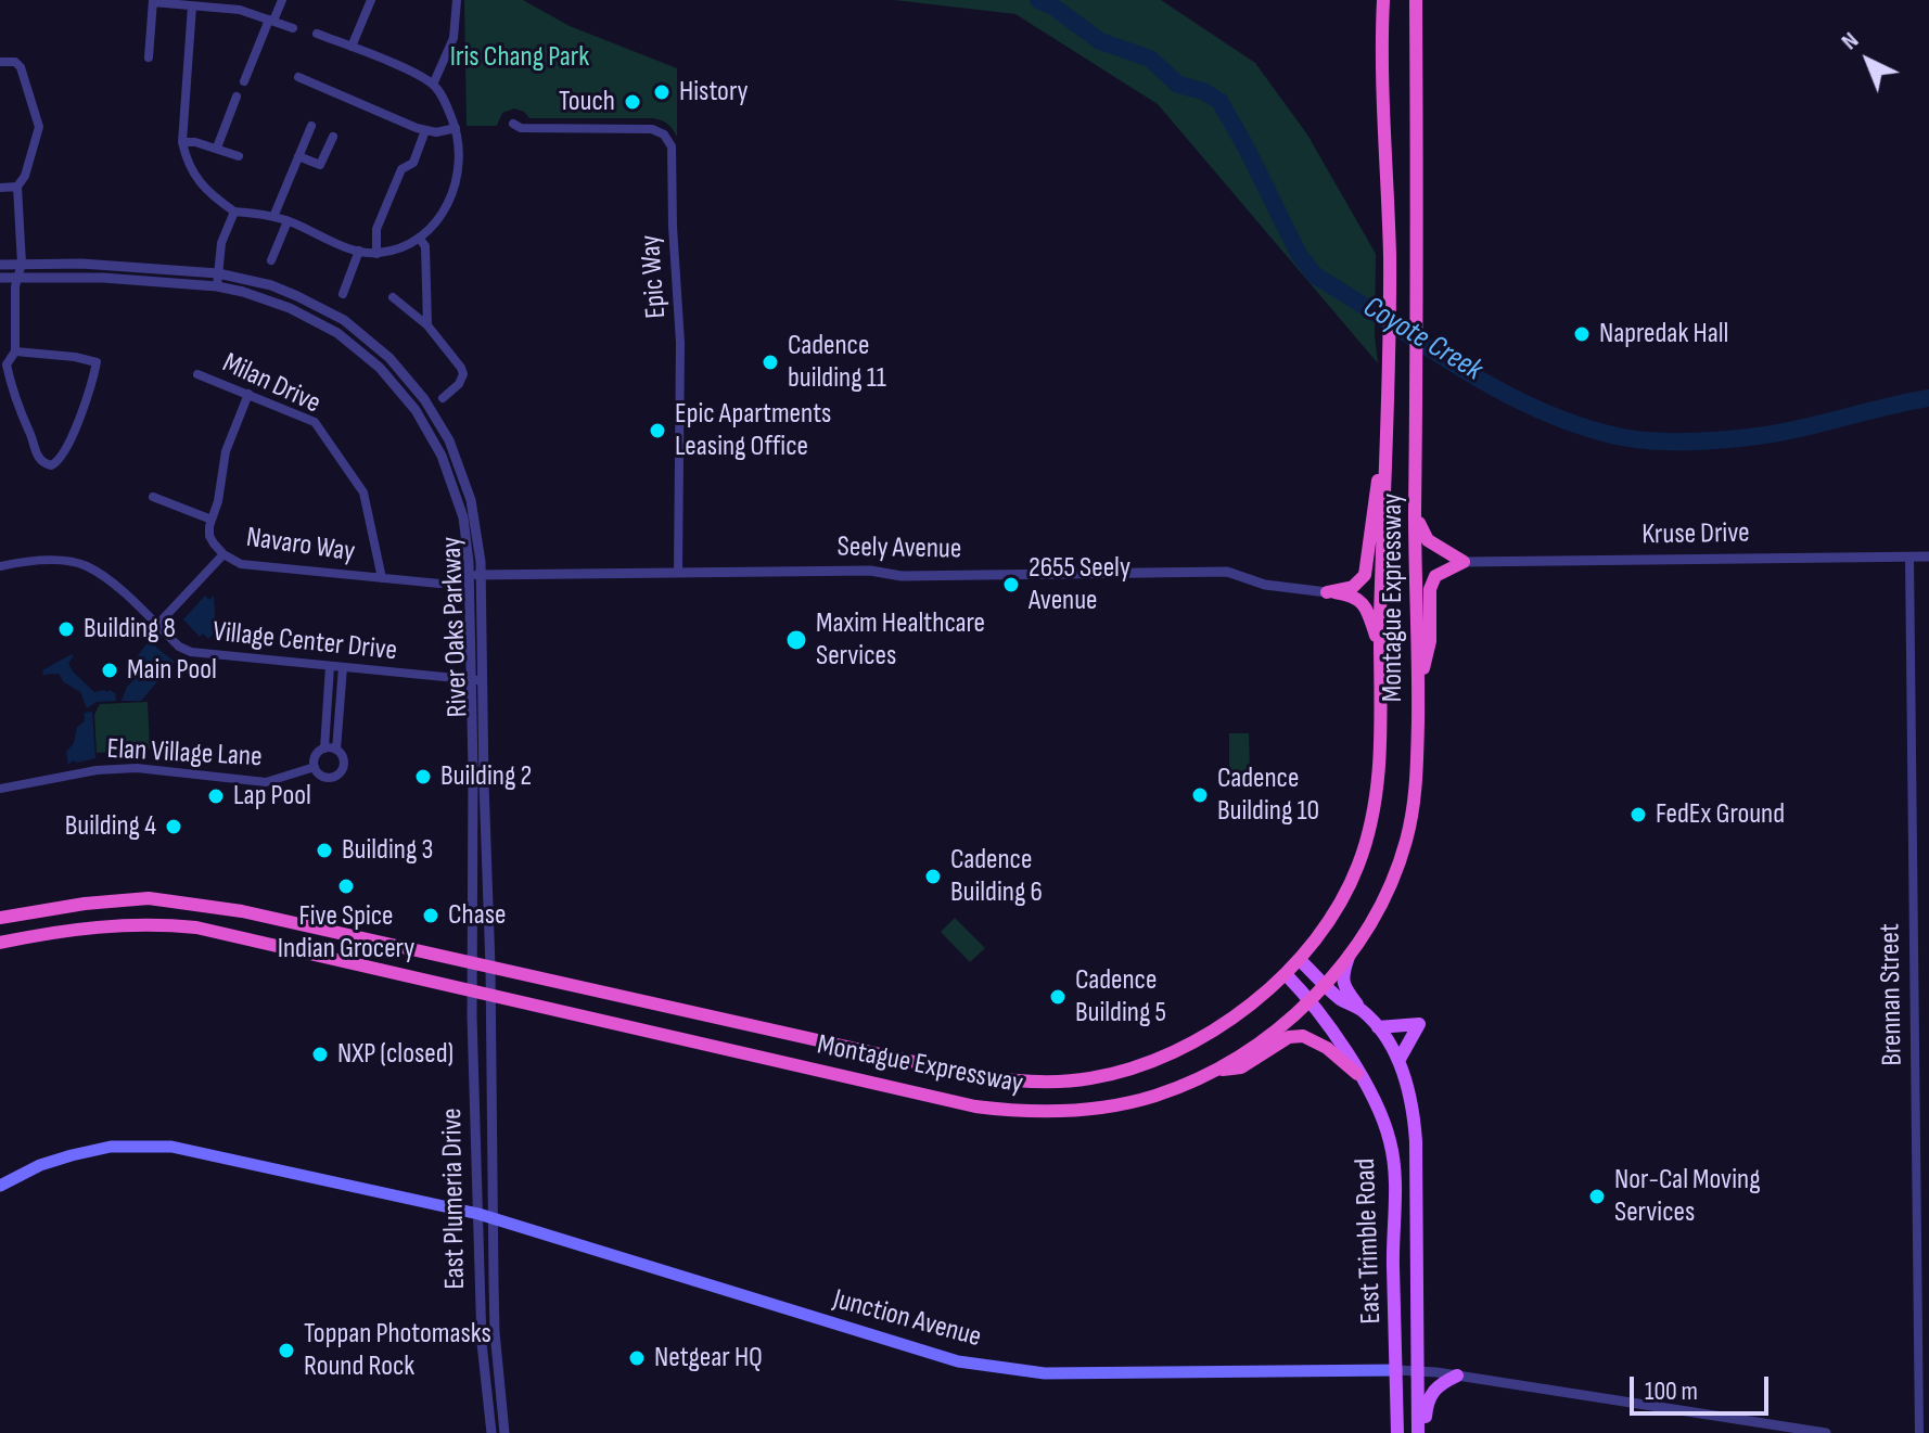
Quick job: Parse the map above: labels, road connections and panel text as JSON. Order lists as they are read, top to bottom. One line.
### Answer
{"streets":{"highway":["Montague Expressway"],"main road":["East Trimble Road","Junction Avenue"],"street":["Epic Way","Milan Drive","Kruse Drive","Navaro Way","Seely Avenue","River Oaks Parkway","Village Center Drive","Elan Village Lane","Brennan Street","East Plumeria Drive"]},"crossings":[["Epic Way","Seely Avenue"],["Milan Drive","Navaro Way"],["Kruse Drive","Brennan Street"],["Seely Avenue","River Oaks Parkway"],["Montague Expressway","River Oaks Parkway"],["Montague Expressway","East Plumeria Drive"],["Montague Expressway","East Trimble Road"],["River Oaks Parkway","Village Center Drive"],["River Oaks Parkway","East Plumeria Drive"],["East Plumeria Drive","Junction Avenue"],["East Trimble Road","Junction Avenue"]],"water":["Coyote Creek"],"parks":["Iris Chang Park"],"places":["History","Touch","Napredak Hall","Cadence building 11","Epic Apartments Leasing Office","2655 Seely Avenue","Building 8","Maxim Healthcare Services","Main Pool","Building 2","Cadence Building 10","Lap Pool","FedEx Ground","Building 4","Building 3","Cadence Building 6","Five Spice Indian Grocery","Chase","Cadence Building 5","NXP (closed)","Nor-Cal Moving Services","Toppan Photomasks Round Rock","Netgear HQ"],"scale_bar":"100 m","north":"top left"}
